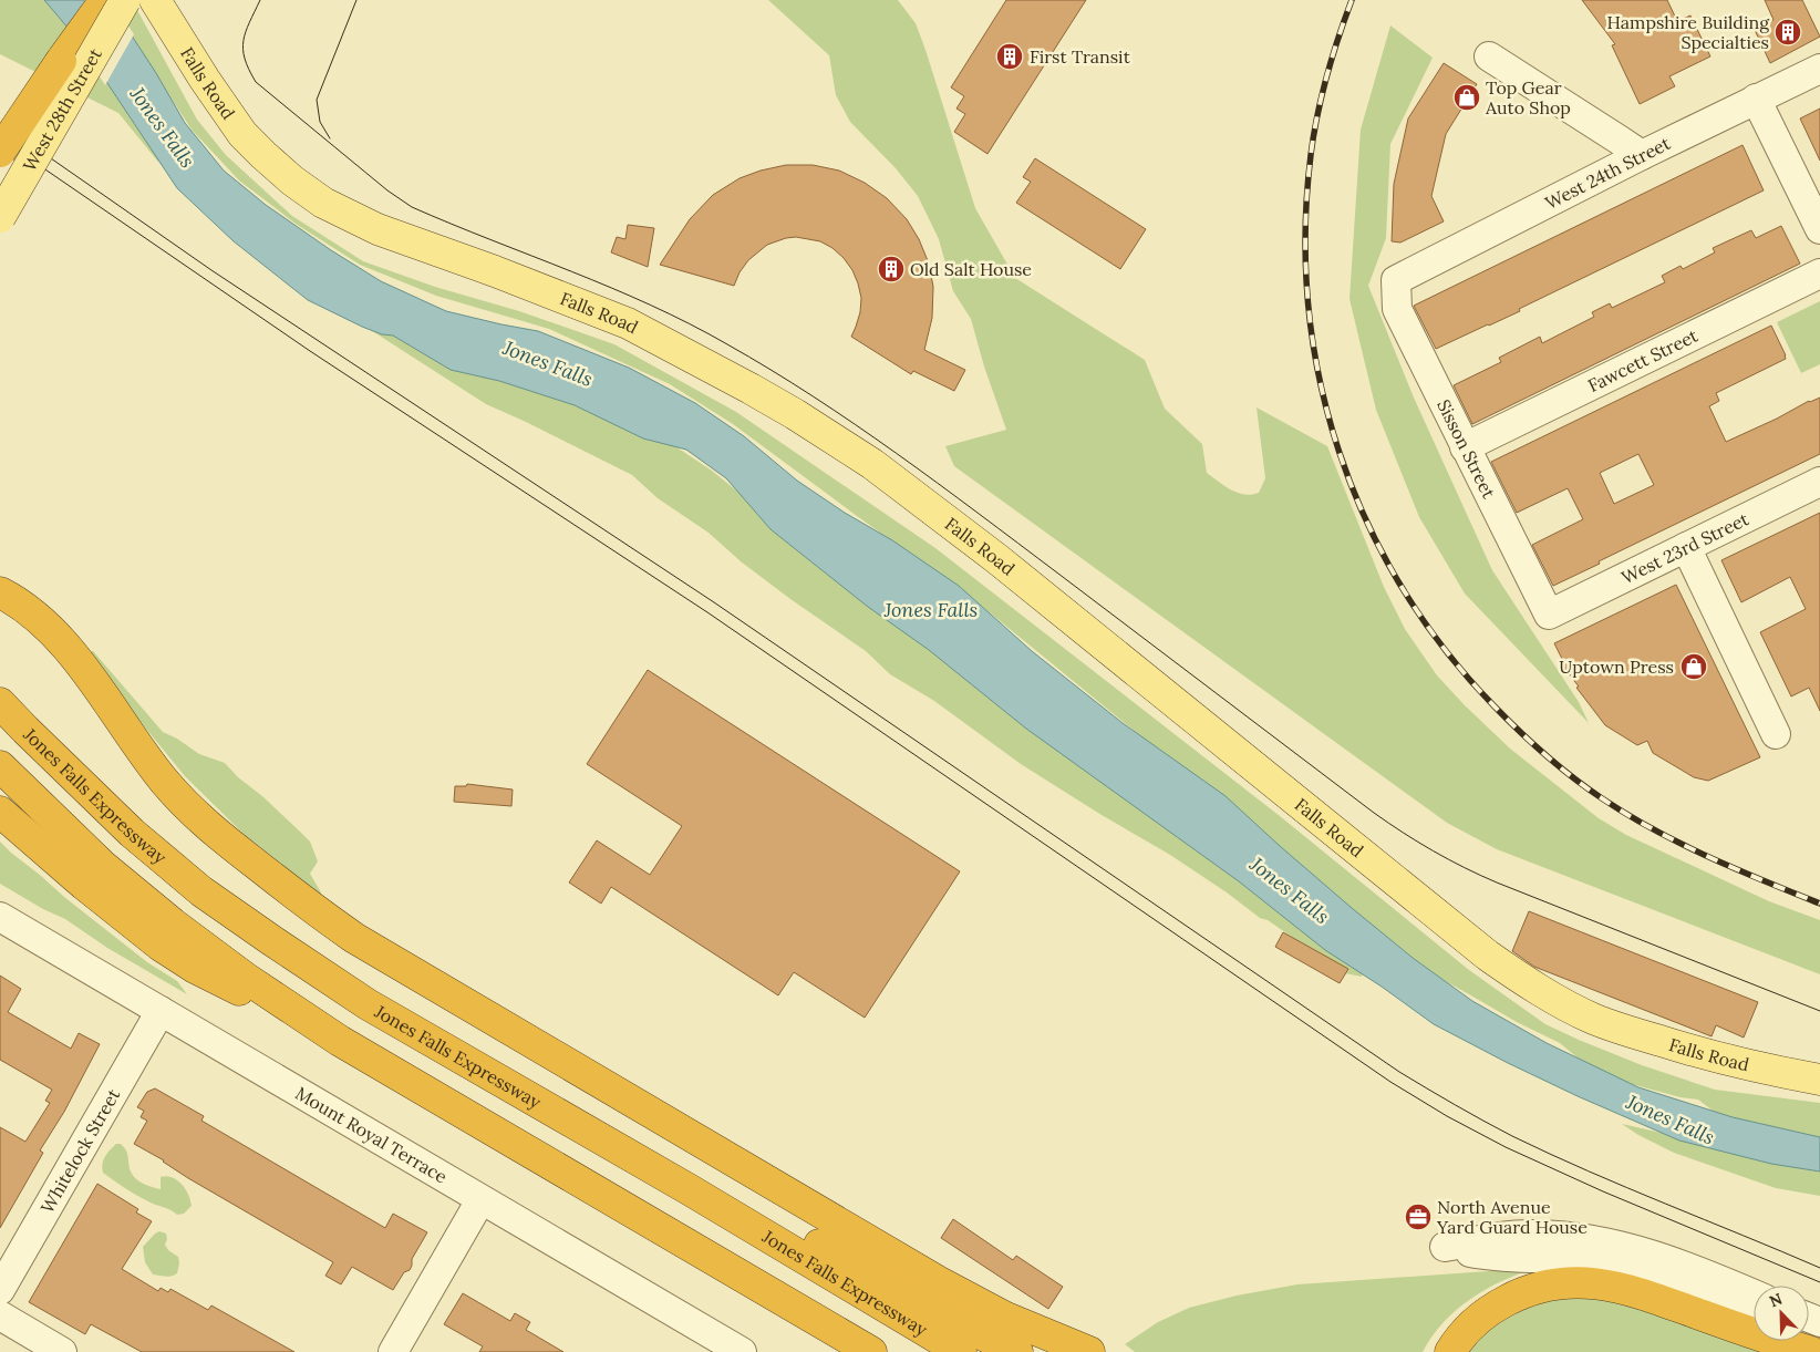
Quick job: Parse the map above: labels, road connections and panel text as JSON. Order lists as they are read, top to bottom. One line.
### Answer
{"streets":{"highway":["Jones Falls Expressway"],"main road":["Falls Road","West 28th Street"],"street":["West 24th Street","Fawcett Street","Sisson Street","West 23rd Street","Mount Royal Terrace","Whitelock Street"]},"crossings":[["West 24th Street","Sisson Street"],["Fawcett Street","Sisson Street"],["Sisson Street","West 23rd Street"],["Mount Royal Terrace","Whitelock Street"]],"water":["Jones Falls"],"places":{"building":["Hampshire Building Specialties","First Transit","Old Salt House"],"shop":["Top Gear Auto Shop","Uptown Press"],"office":["North Avenue Yard Guard House"]},"north":"top left"}
